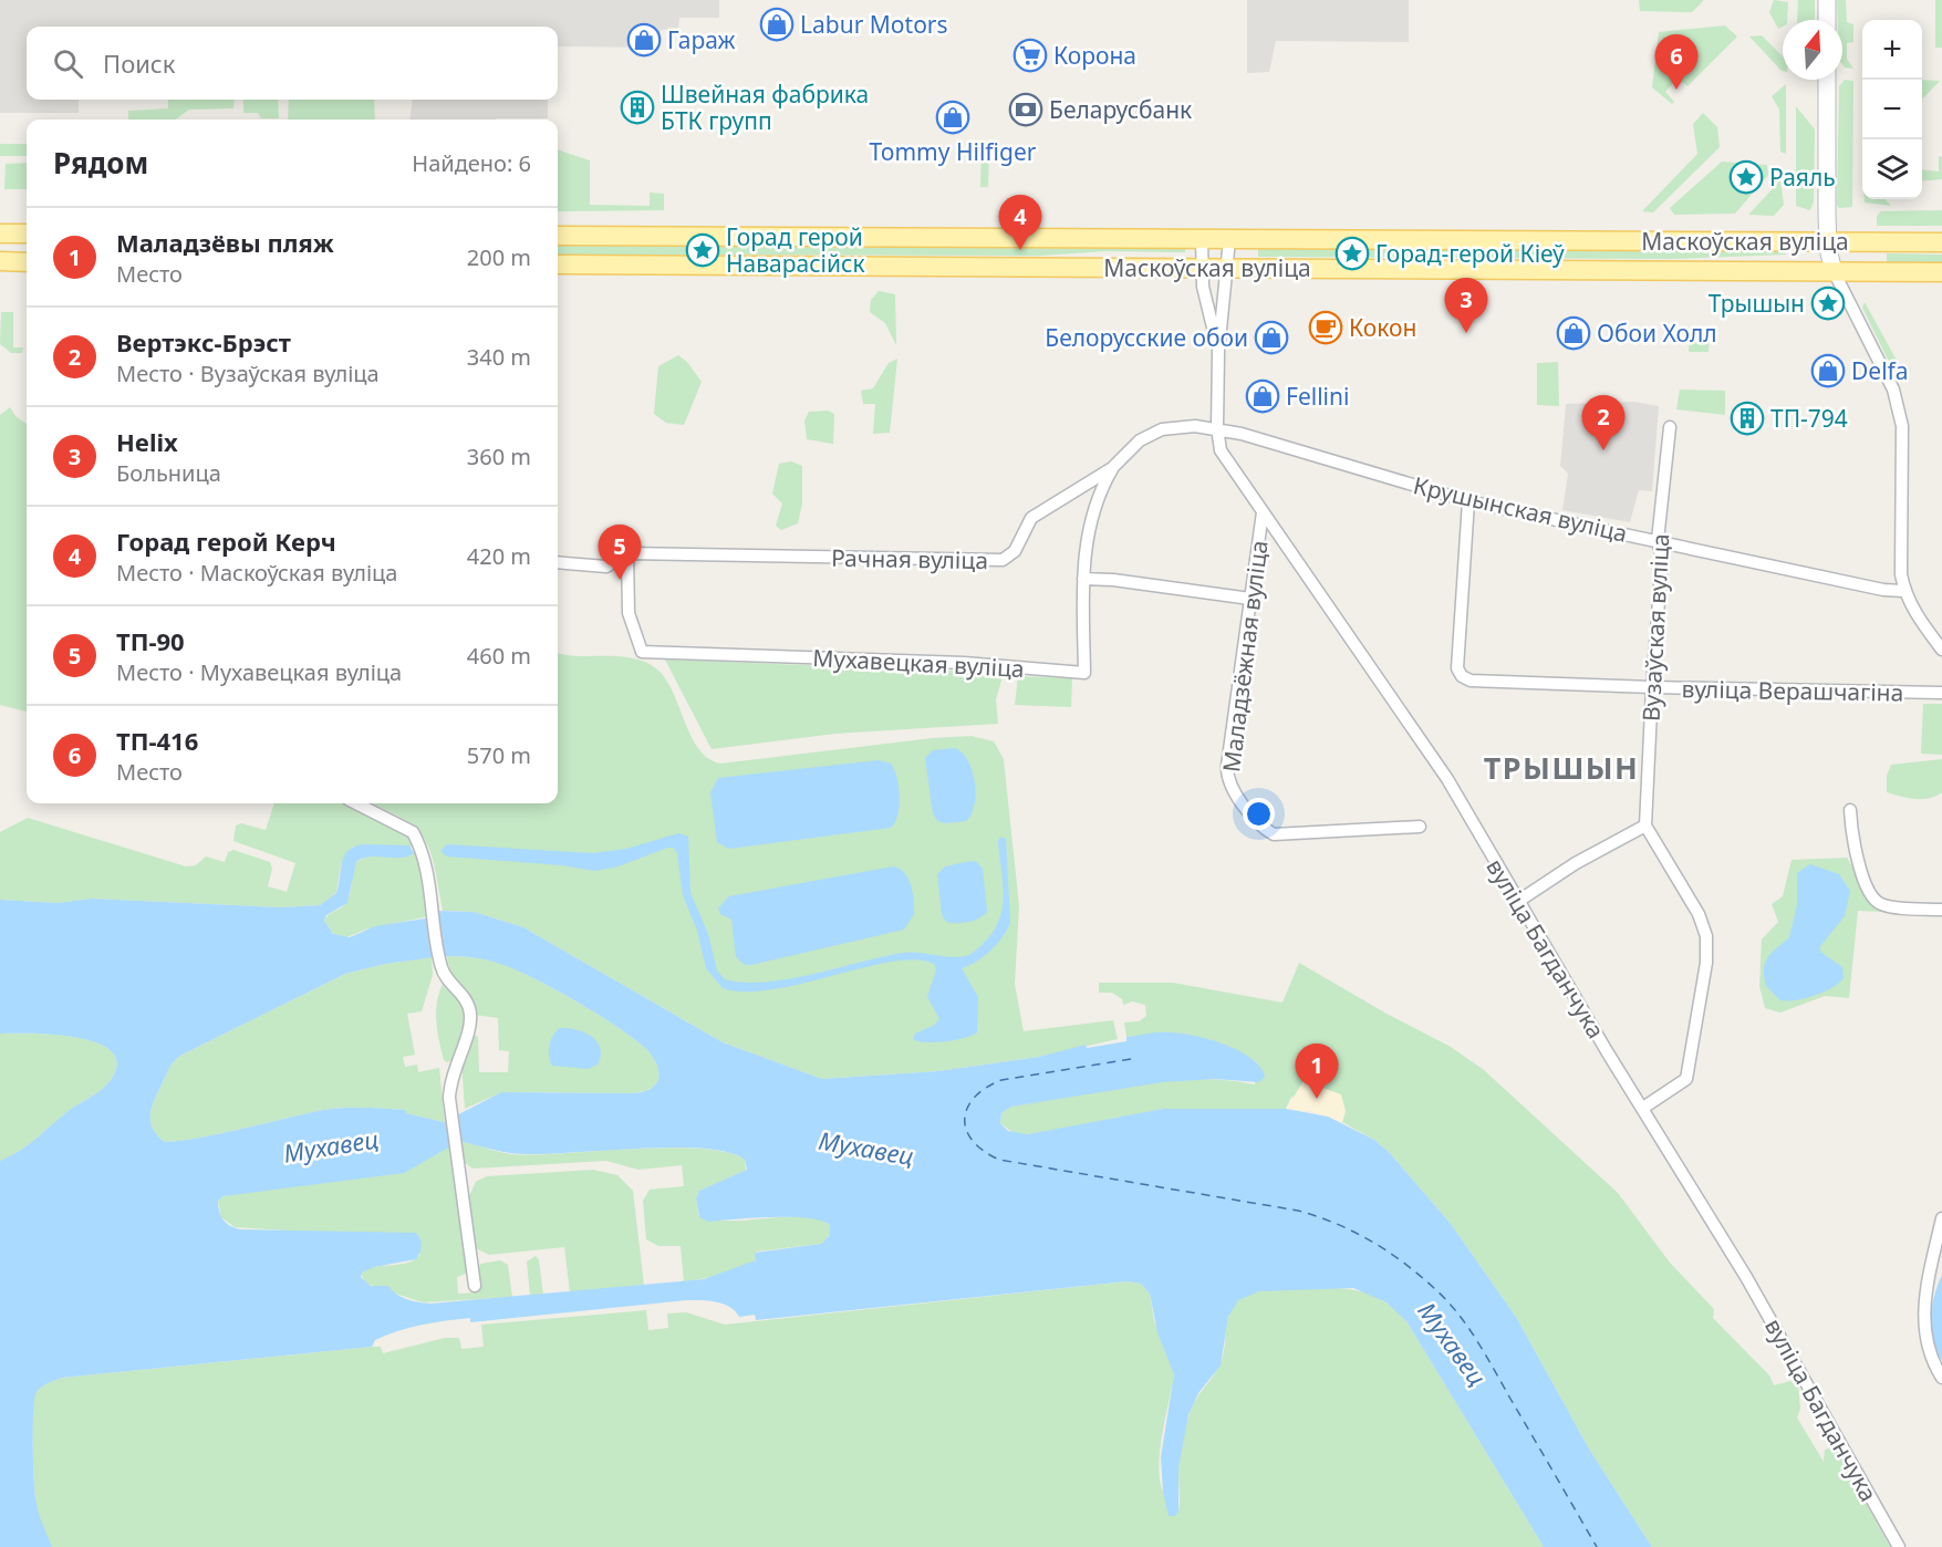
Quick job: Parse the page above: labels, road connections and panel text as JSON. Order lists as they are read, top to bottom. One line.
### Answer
{"streets":{"main road":["Маскоўская вуліца"],"street":["Крушынская вуліца","Рачная вуліца","Вузаўская вуліца","Маладзёжная вуліца","Мухавецкая вуліца","вуліца Верашчагіна","вуліца Багданчука"]},"crossings":[["Маскоўская вуліца","вуліца Багданчука"],["Крушынская вуліца","Рачная вуліца"],["Крушынская вуліца","Вузаўская вуліца"],["Крушынская вуліца","вуліца Верашчагіна"],["Крушынская вуліца","вуліца Багданчука"],["Рачная вуліца","Мухавецкая вуліца"],["Рачная вуліца","вуліца Багданчука"],["Вузаўская вуліца","вуліца Верашчагіна"],["Маладзёжная вуліца","вуліца Багданчука"]],"districts":["ТРЫШЫН"],"water":["Мухавец"],"places":{"shop":["Labur Motors","Гараж","Tommy Hilfiger","Обои Холл","Белорусские обои","Delfa","Fellini"],"supermarket":["Корона"],"building":["Швейная фабрика БТК групп","ТП-794"],"bank":["Беларусбанк"],"place":["Раяль","Горад герой Наварасійск","Горад-герой Кіеў","Трышын"],"cafe":["Кокон"]},"north":"top","page":{"map_buttons":["+","−"],"search":"Поиск","pins":["6","4","3","2","5","1"],"heading":["Рядом","Найдено: 6"],"list":[{"mark":"1","name":"Маладзёвы пляж","note":"Место","value":"200 m"},{"mark":"2","name":"Вертэкс-Брэст","note":"Место · Вузаўская вуліца","value":"340 m"},{"mark":"3","name":"Helix","note":"Больница","value":"360 m"},{"mark":"4","name":"Горад герой Керч","note":"Место · Маскоўская вуліца","value":"420 m"},{"mark":"5","name":"ТП-90","note":"Место · Мухавецкая вуліца","value":"460 m"},{"mark":"6","name":"ТП-416","note":"Место","value":"570 m"}]}}
